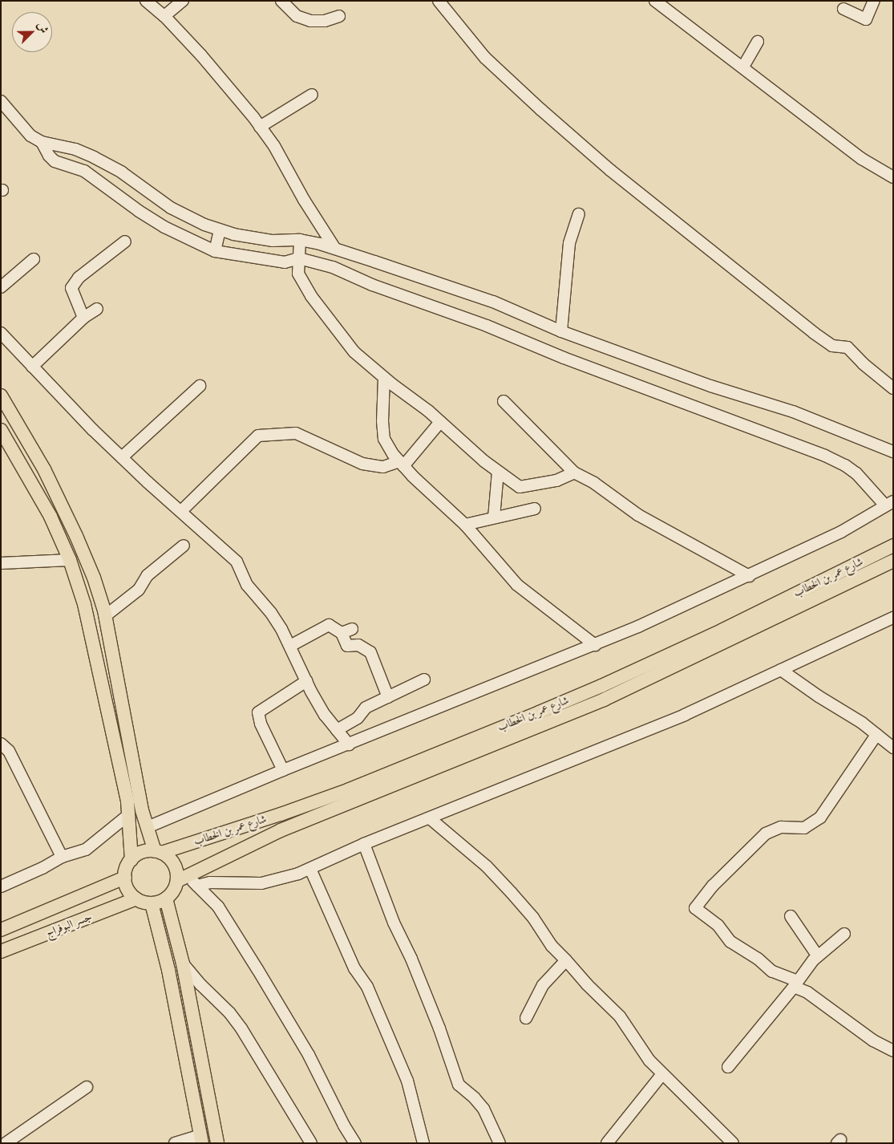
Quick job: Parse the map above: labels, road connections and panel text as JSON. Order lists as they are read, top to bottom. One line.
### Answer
{"streets":{"main road":["شارع عمر بن الخطاب","جسر البوفراج"]},"crossings":[["شارع عمر بن الخطاب","جسر البوفراج"]],"north":"top right"}
